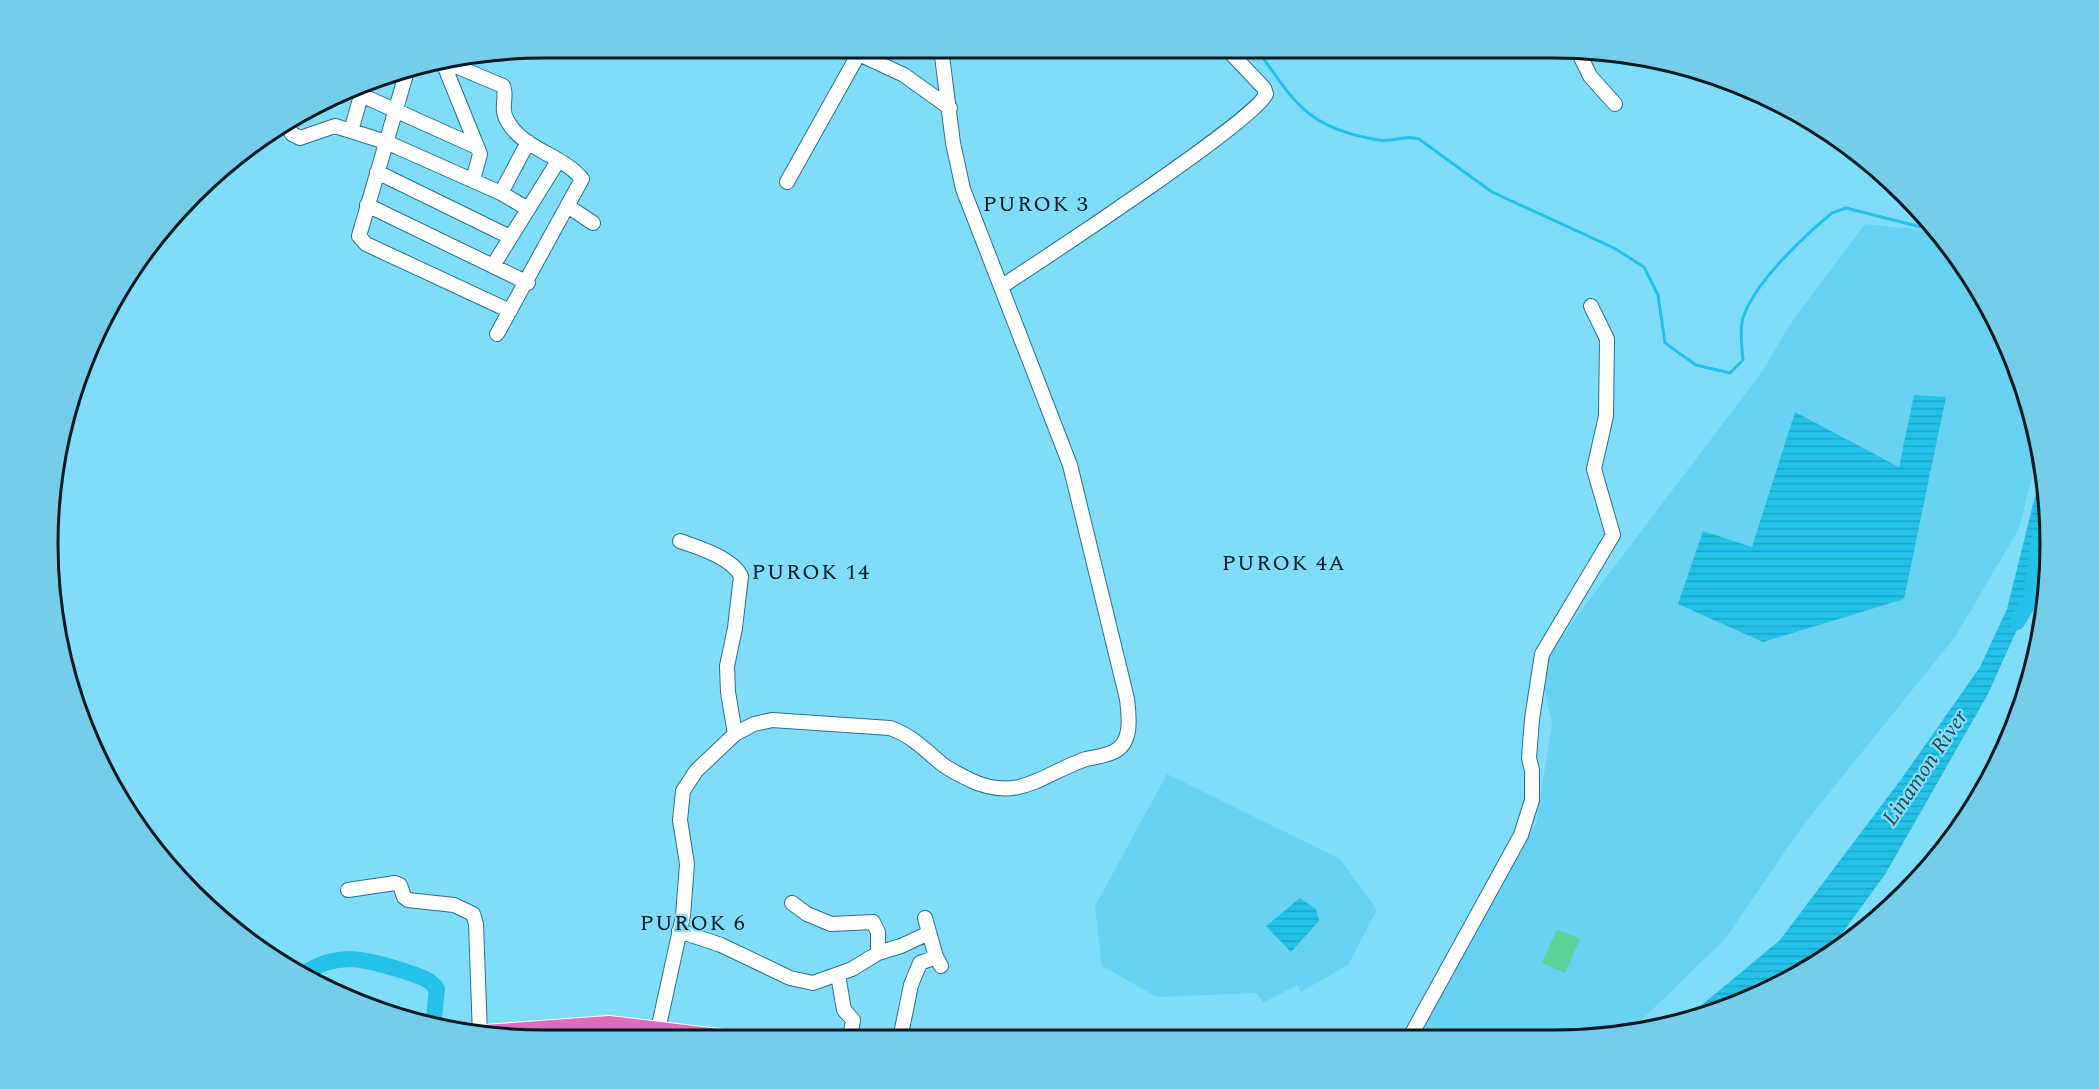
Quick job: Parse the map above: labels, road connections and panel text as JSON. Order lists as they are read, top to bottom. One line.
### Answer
{"districts":["PUROK 3","PUROK 4A","PUROK 14","PUROK 6"],"water":["Linamon River"]}
